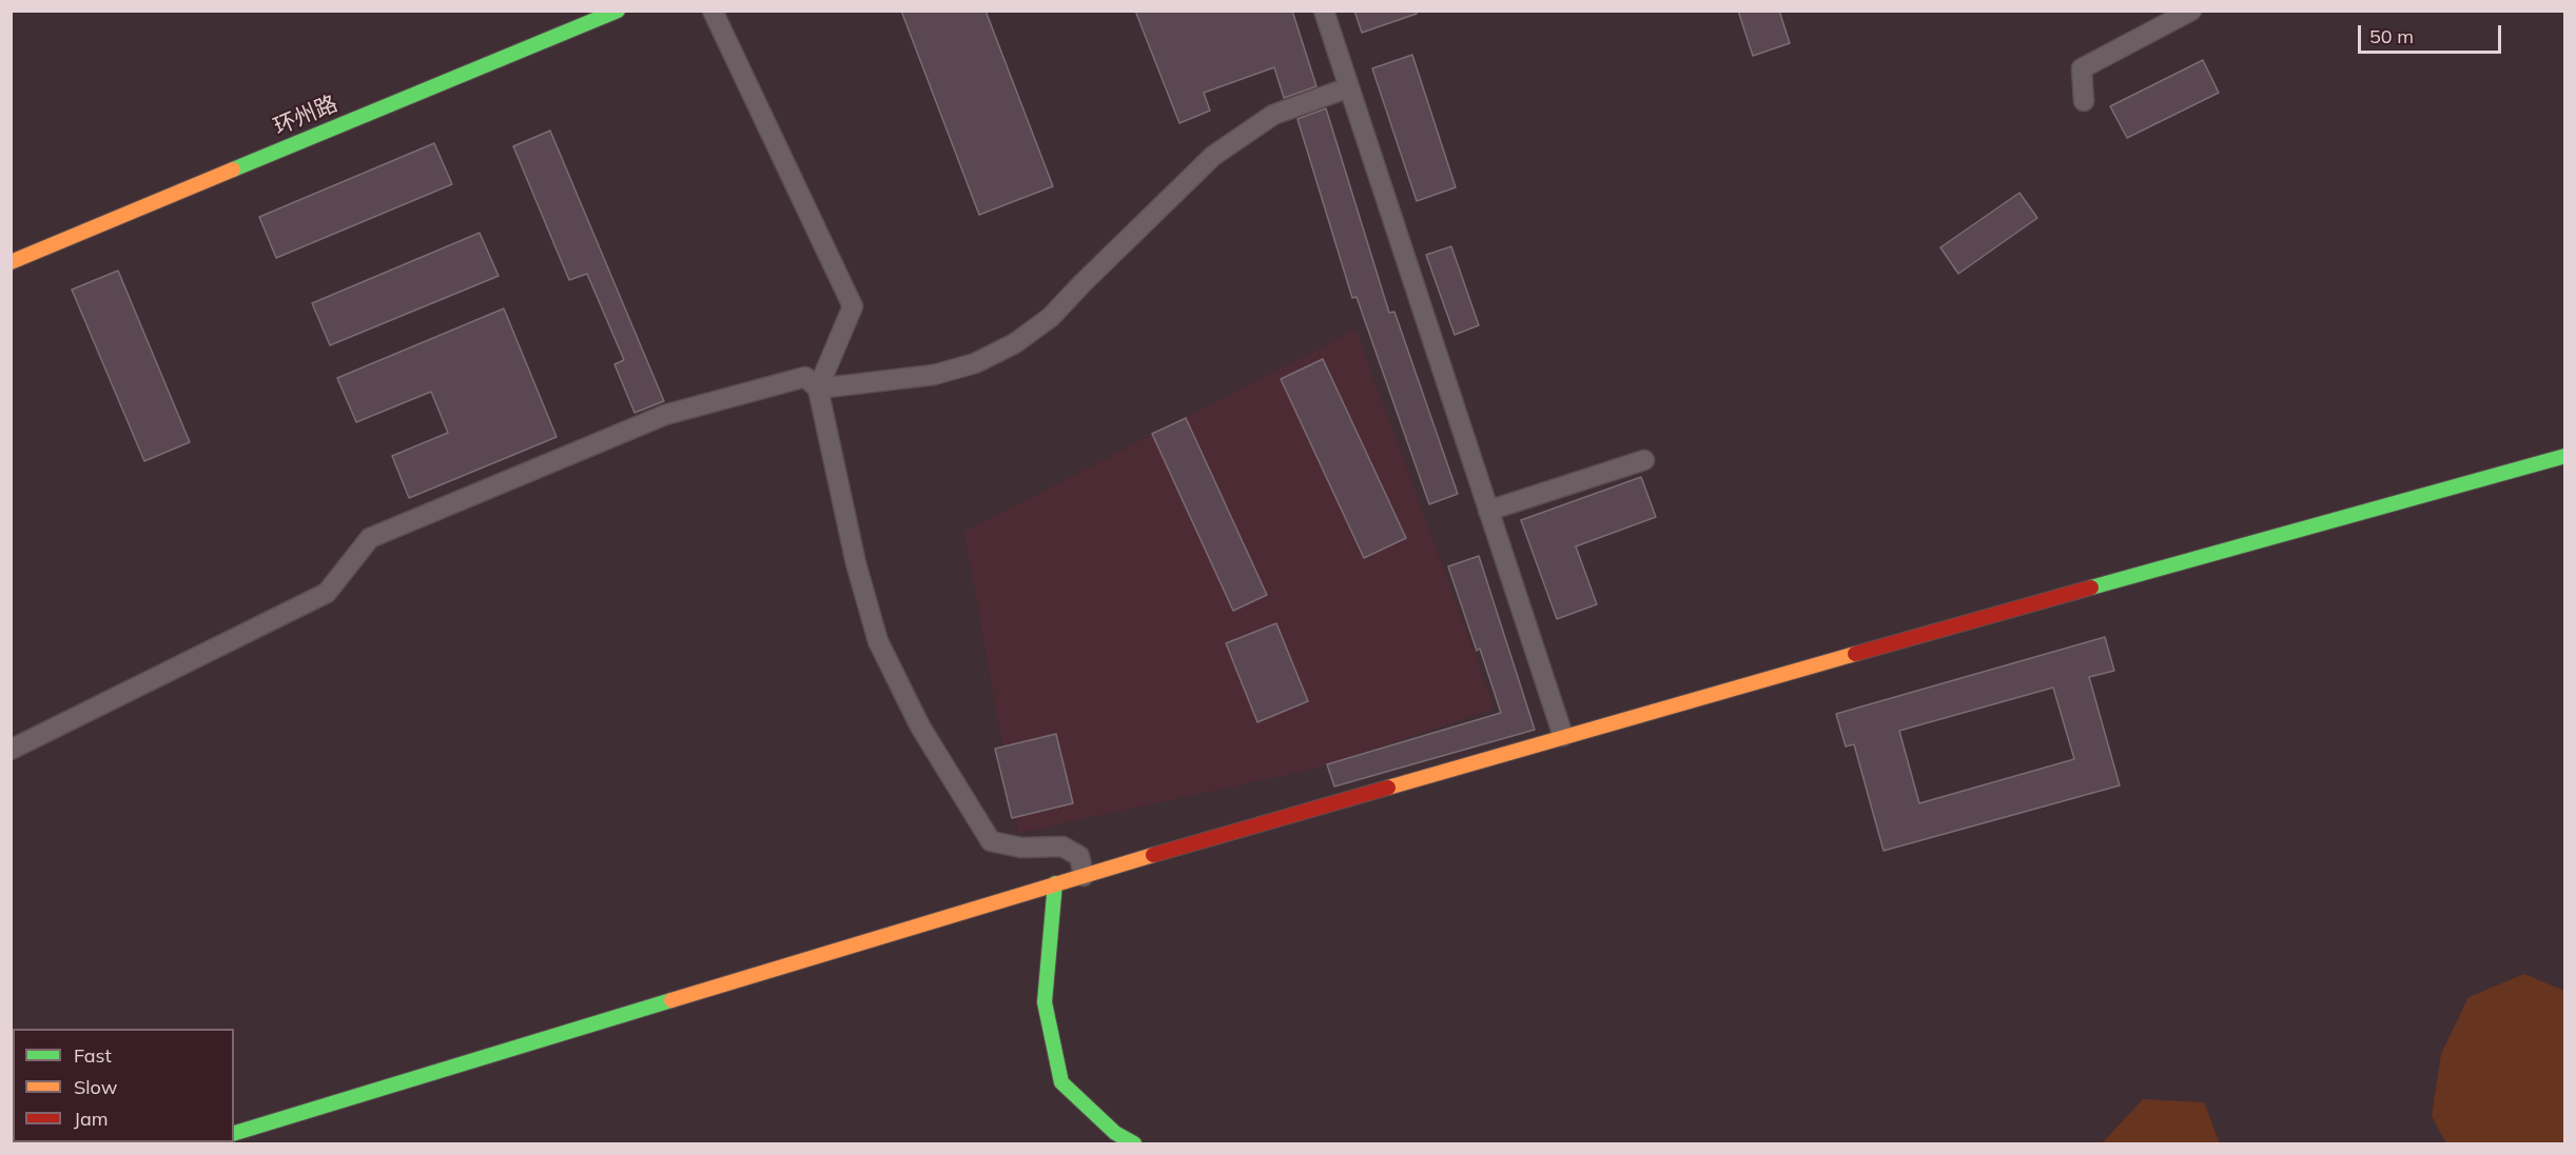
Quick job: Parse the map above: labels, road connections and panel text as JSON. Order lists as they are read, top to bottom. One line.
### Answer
{"streets":{"street":["环州路"]},"legend":["Fast","Slow","Jam"],"scale_bar":"50 m"}
